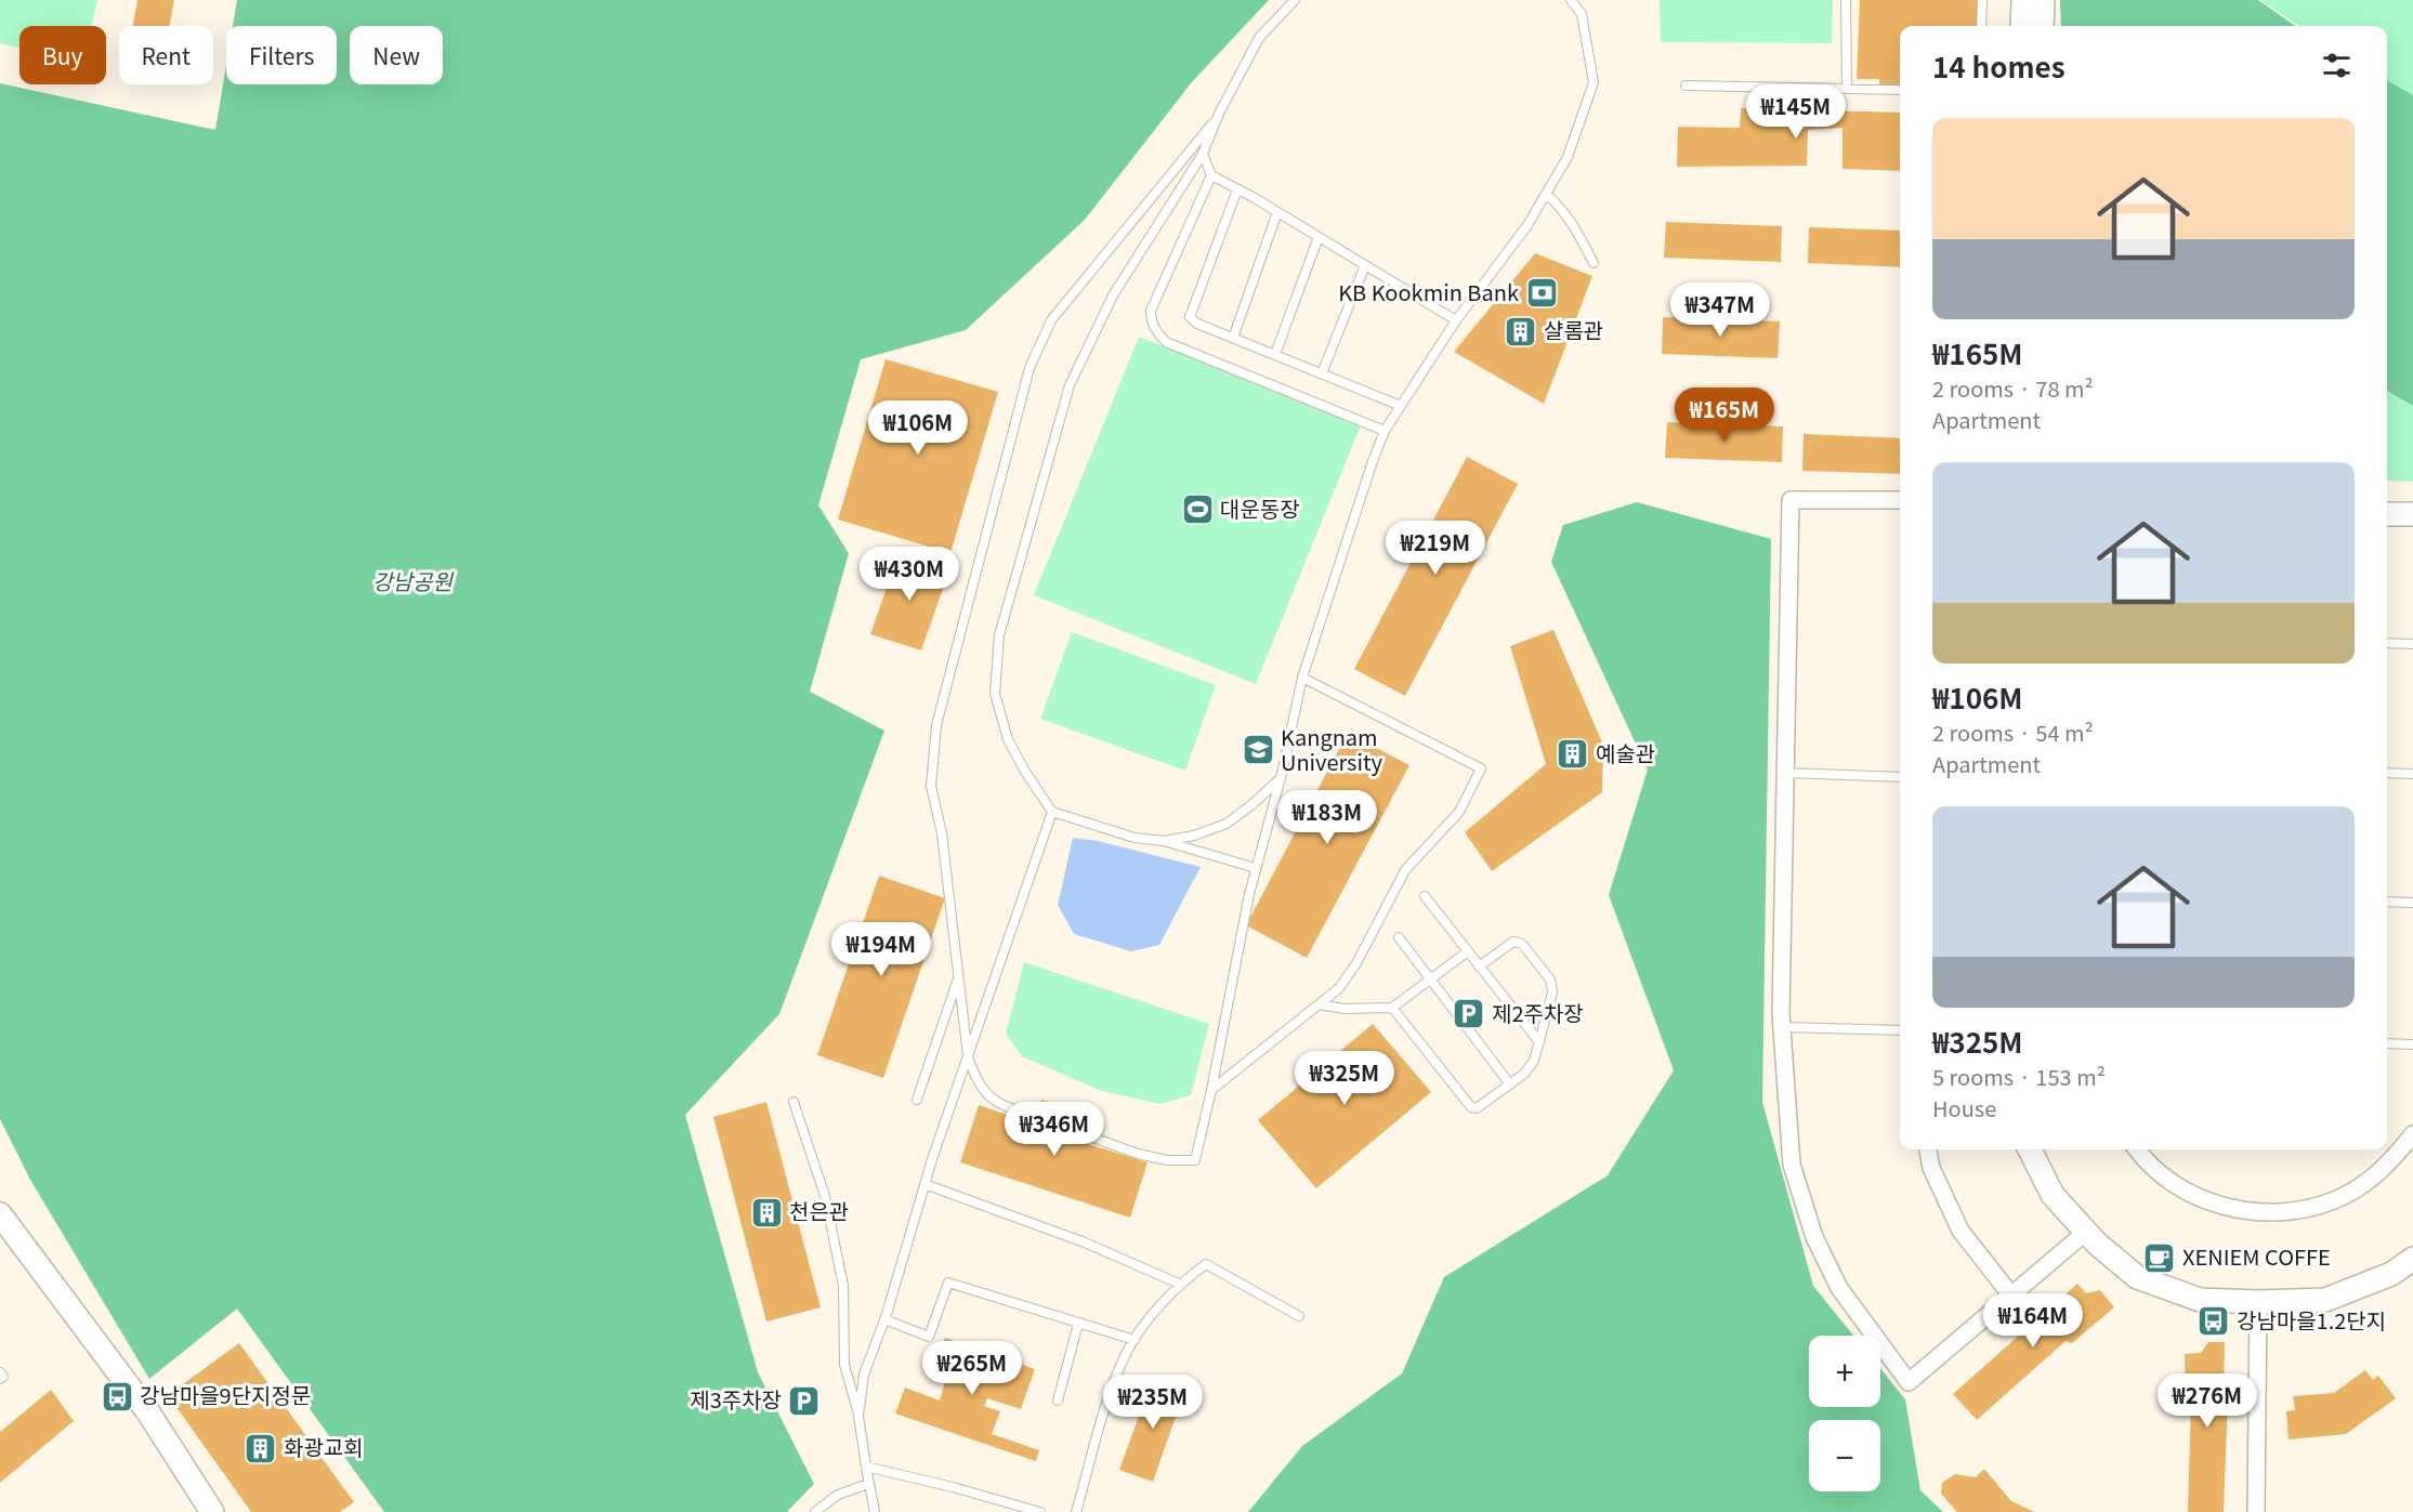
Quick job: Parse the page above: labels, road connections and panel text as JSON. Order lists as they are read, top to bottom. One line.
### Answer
{"parks":["강남공원"],"places":{"bank":["KB Kookmin Bank"],"building":["샬롬관","예술관","천은관","화광교회"],"sports":["대운동장"],"school or university":["Kangnam University"],"parking":["제2주차장","제3주차장"],"cafe":["XENIEM COFFE"],"bus stop":["강남마을1.2단지","강남마을9단지정문"]},"page":{"chip":["Buy","Rent","Filters","New"],"heading":"14 homes","price":["₩145M","₩347M","₩165M","₩106M","₩219M","₩430M","₩183M","₩194M","₩325M","₩346M","₩164M","₩265M","₩276M","₩235M"],"list":[{"name":"₩165M","note":"2 rooms · 78 m² · Apartment"},{"name":"₩106M","note":"2 rooms · 54 m² · Apartment"},{"name":"₩325M","note":"5 rooms · 153 m² · House"}],"map_buttons":["+","−"]}}
